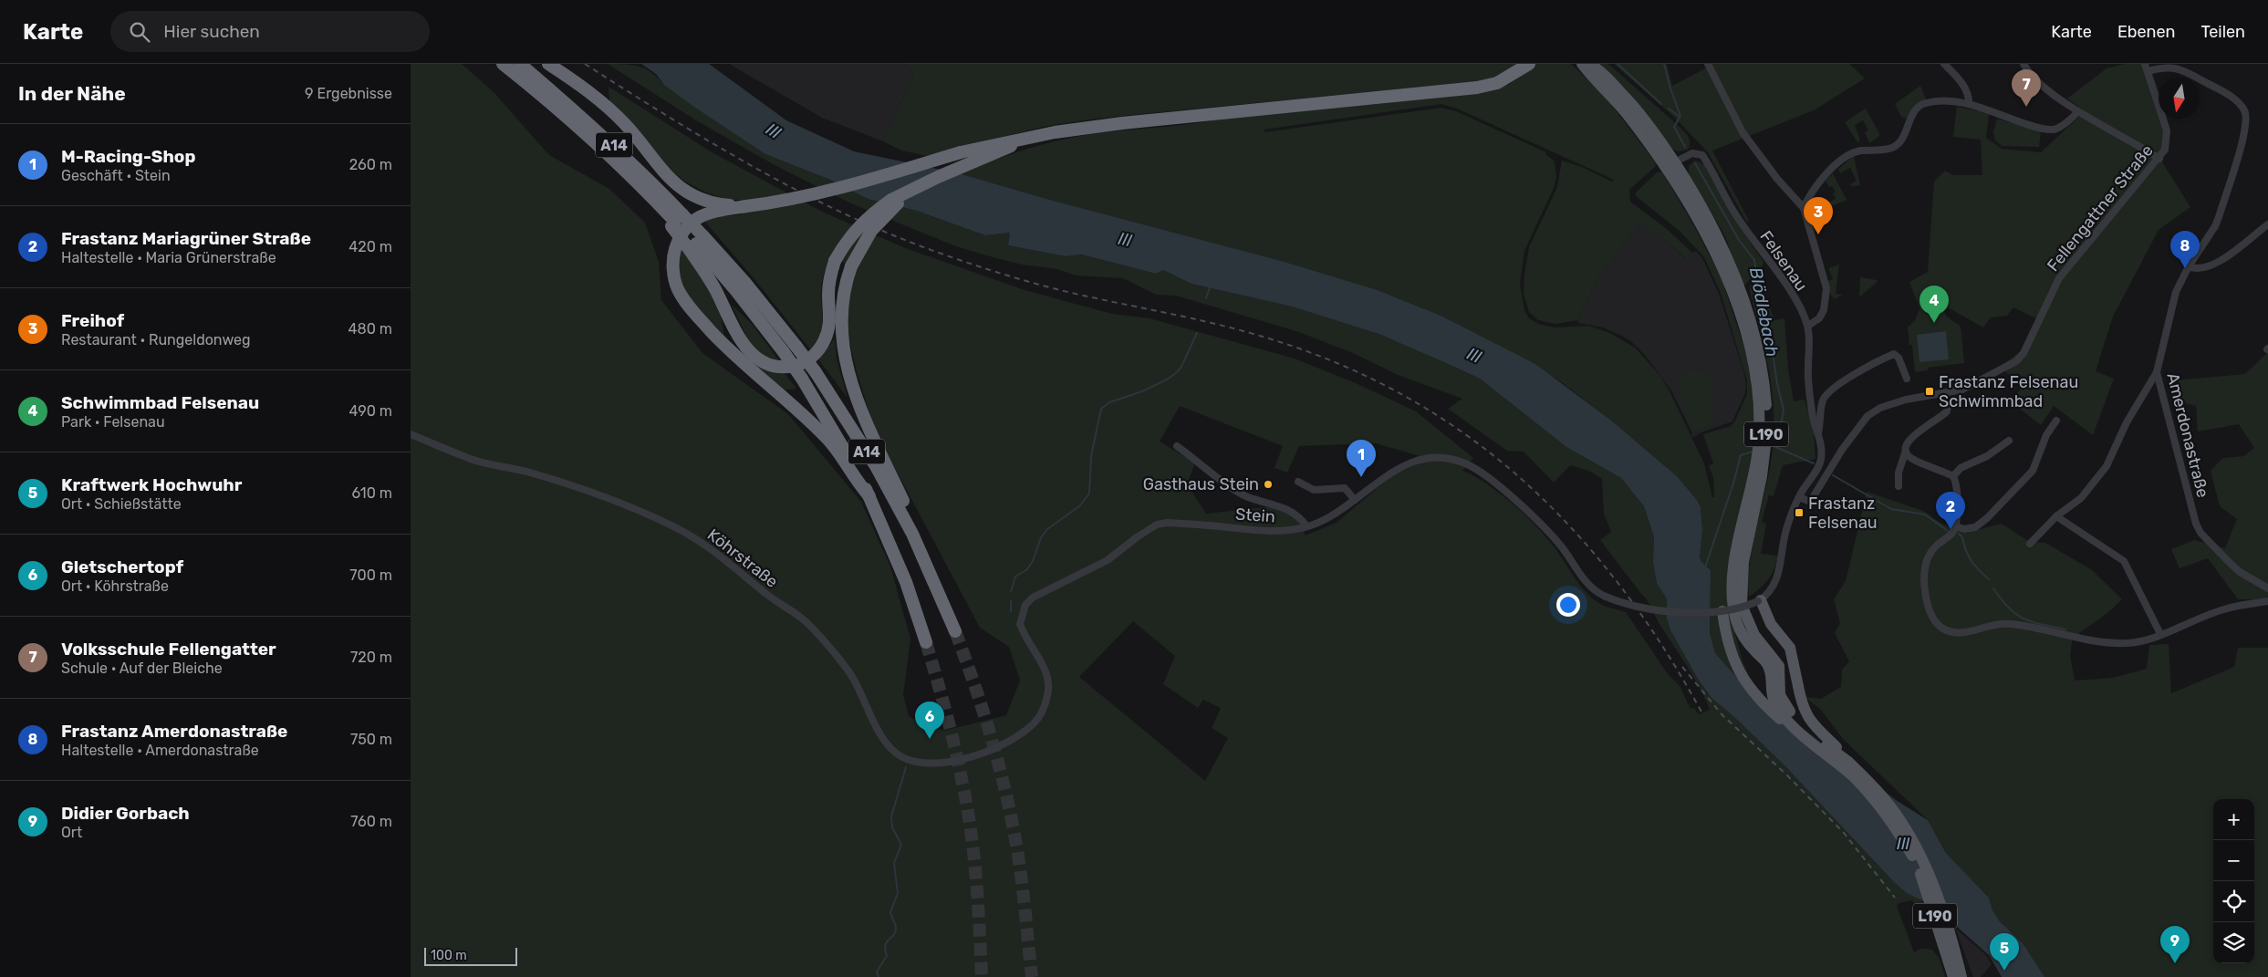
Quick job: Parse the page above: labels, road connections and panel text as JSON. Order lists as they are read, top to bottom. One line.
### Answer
{"streets":{"highway":["A14"],"main road":["L190"],"street":["Fellengattner Straße","Felsenau","Amerdonastraße","Stein","Köhrstraße"]},"crossings":[["Fellengattner Straße","Felsenau"],["Fellengattner Straße","Amerdonastraße"],["Felsenau","L190"],["Stein","Köhrstraße"]],"water":["Ill","Blödlebach"],"places":{"transit":["Frastanz Felsenau Schwimmbad","Frastanz Felsenau"],"other":["Gasthaus Stein"]},"scale_bar":"100 m","north":"bottom","page":{"header":"Karte","search":"Hier suchen","nav":["Karte","Ebenen","Teilen"],"heading":["In der Nähe","9 Ergebnisse"],"pins":["7","3","8","4","1","2","6","9","5"],"list":[{"mark":"1","name":"M-Racing-Shop","note":"Geschäft · Stein","value":"260 m"},{"mark":"2","name":"Frastanz Mariagrüner Straße","note":"Haltestelle · Maria Grünerstraße","value":"420 m"},{"mark":"3","name":"Freihof","note":"Restaurant · Rungeldonweg","value":"480 m"},{"mark":"4","name":"Schwimmbad Felsenau","note":"Park · Felsenau","value":"490 m"},{"mark":"5","name":"Kraftwerk Hochwuhr","note":"Ort · Schießstätte","value":"610 m"},{"mark":"6","name":"Gletschertopf","note":"Ort · Köhrstraße","value":"700 m"},{"mark":"7","name":"Volksschule Fellengatter","note":"Schule · Auf der Bleiche","value":"720 m"},{"mark":"8","name":"Frastanz Amerdonastraße","note":"Haltestelle · Amerdonastraße","value":"750 m"},{"mark":"9","name":"Didier Gorbach","note":"Ort","value":"760 m"}],"map_buttons":["+","−"],"scale":"100 m"}}
